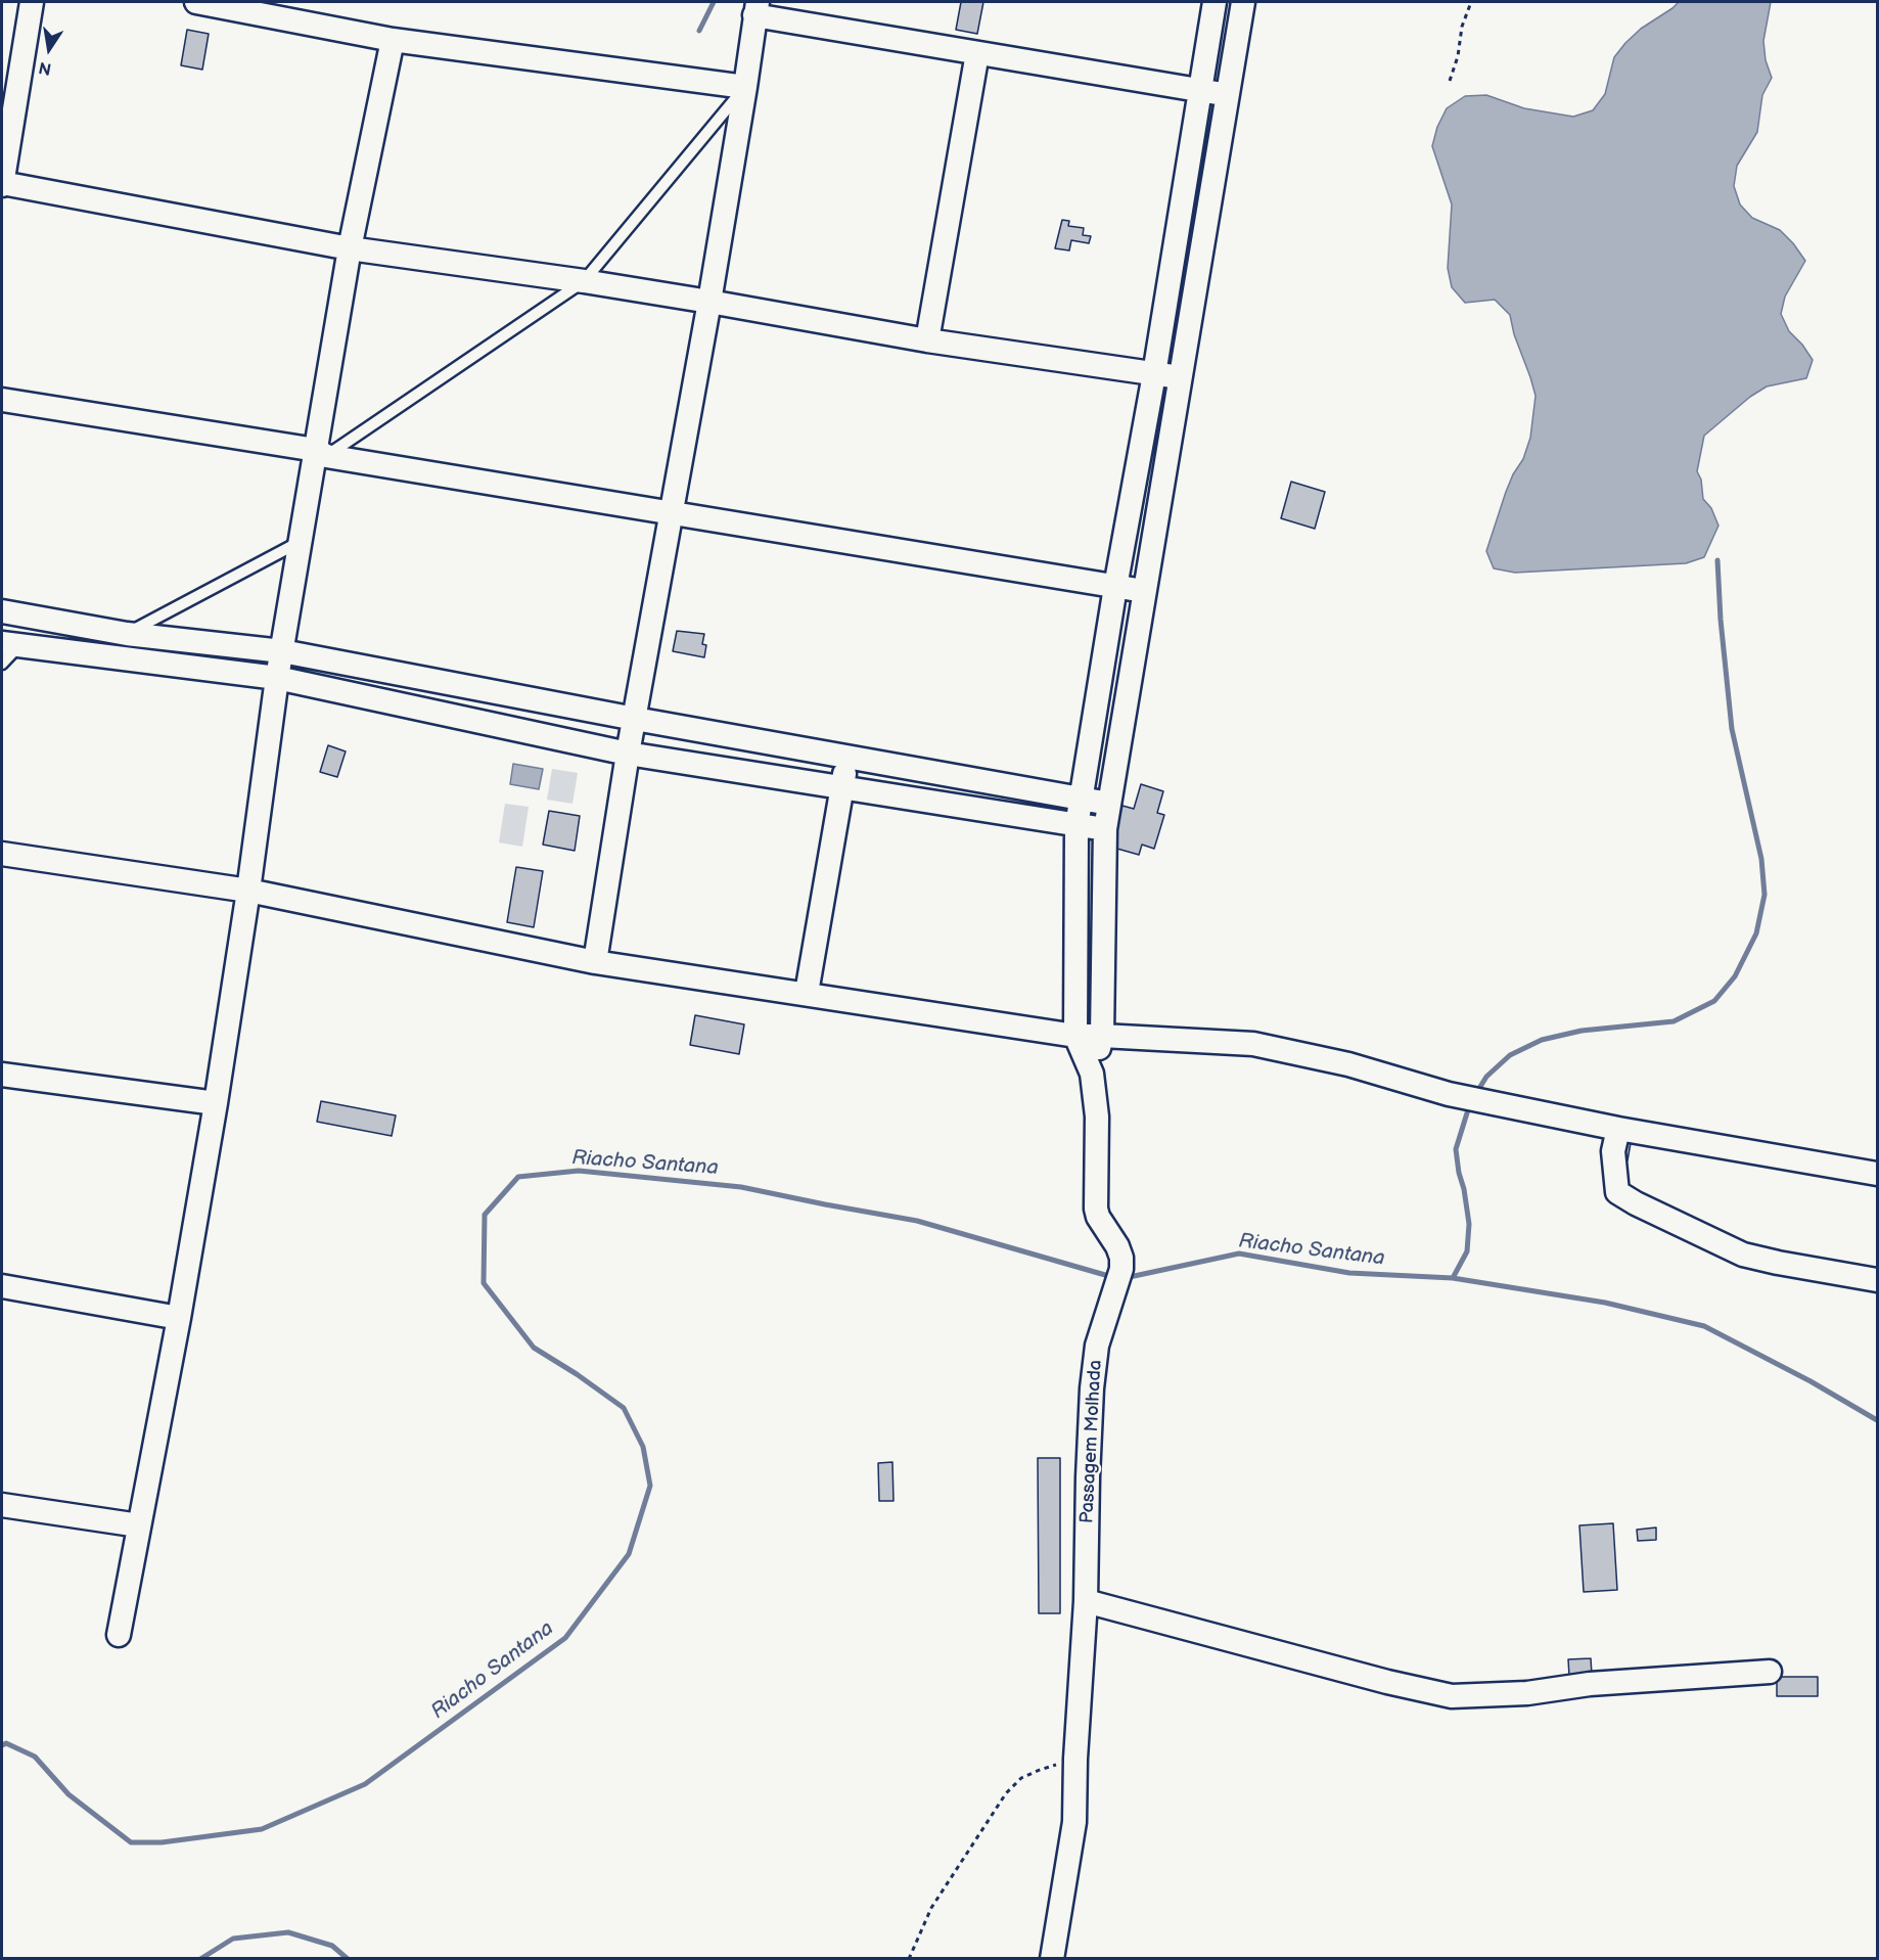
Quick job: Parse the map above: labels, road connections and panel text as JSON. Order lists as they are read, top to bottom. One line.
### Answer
{"streets":{"street":["Passagem Molhada"]},"water":["Riacho Santana"],"north":"bottom"}
